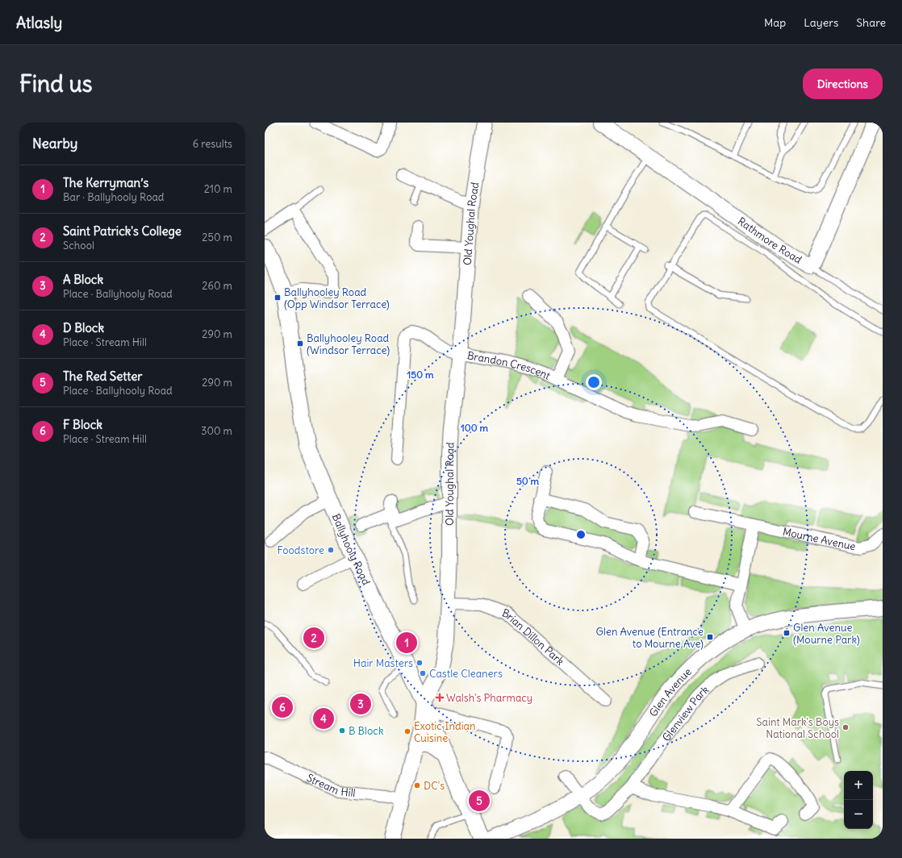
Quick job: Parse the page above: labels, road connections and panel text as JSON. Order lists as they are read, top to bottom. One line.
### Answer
{"streets":{"main road":["Ballyhooly Road"],"street":["Old Youghal Road","Rathmore Road","Brandon Crescent","Mourne Avenue","Brian Dillon Park","Glen Avenue","Glenview Park","Stream Hill"]},"crossings":[["Old Youghal Road","Brandon Crescent"],["Old Youghal Road","Ballyhooly Road"],["Old Youghal Road","Brian Dillon Park"],["Old Youghal Road","Stream Hill"],["Glen Avenue","Glenview Park"]],"places":{"transit":["Ballyhooley Road (Opp Windsor Terrace)","Ballyhooley Road (Windsor Terrace)","Glen Avenue (Mourne Park)","Glen Avenue (Entrance to Mourne Ave)"],"other":["Foodstore","Hair Masters","Castle Cleaners","Saint Mark's Boys National School","B Block","Exotic Indian Cuisine","DC's"],"health":["Walsh's Pharmacy"]},"page":{"header":"Atlasly","nav":["Map","Layers","Share"],"buttons":"Directions","title":"Find us","heading":["Nearby","6 results"],"list":[{"mark":"1","name":"The Kerryman’s","note":"Bar · Ballyhooly Road","value":"210 m"},{"mark":"2","name":"Saint Patrick's College","note":"School","value":"250 m"},{"mark":"3","name":"A Block","note":"Place · Ballyhooly Road","value":"260 m"},{"mark":"4","name":"D Block","note":"Place · Stream Hill","value":"290 m"},{"mark":"5","name":"The Red Setter","note":"Place · Ballyhooly Road","value":"290 m"},{"mark":"6","name":"F Block","note":"Place · Stream Hill","value":"300 m"}],"pins":["2","1","3","6","4","5"],"map_buttons":["+","−"]},"rings":["150 m","100 m","50 m"]}
